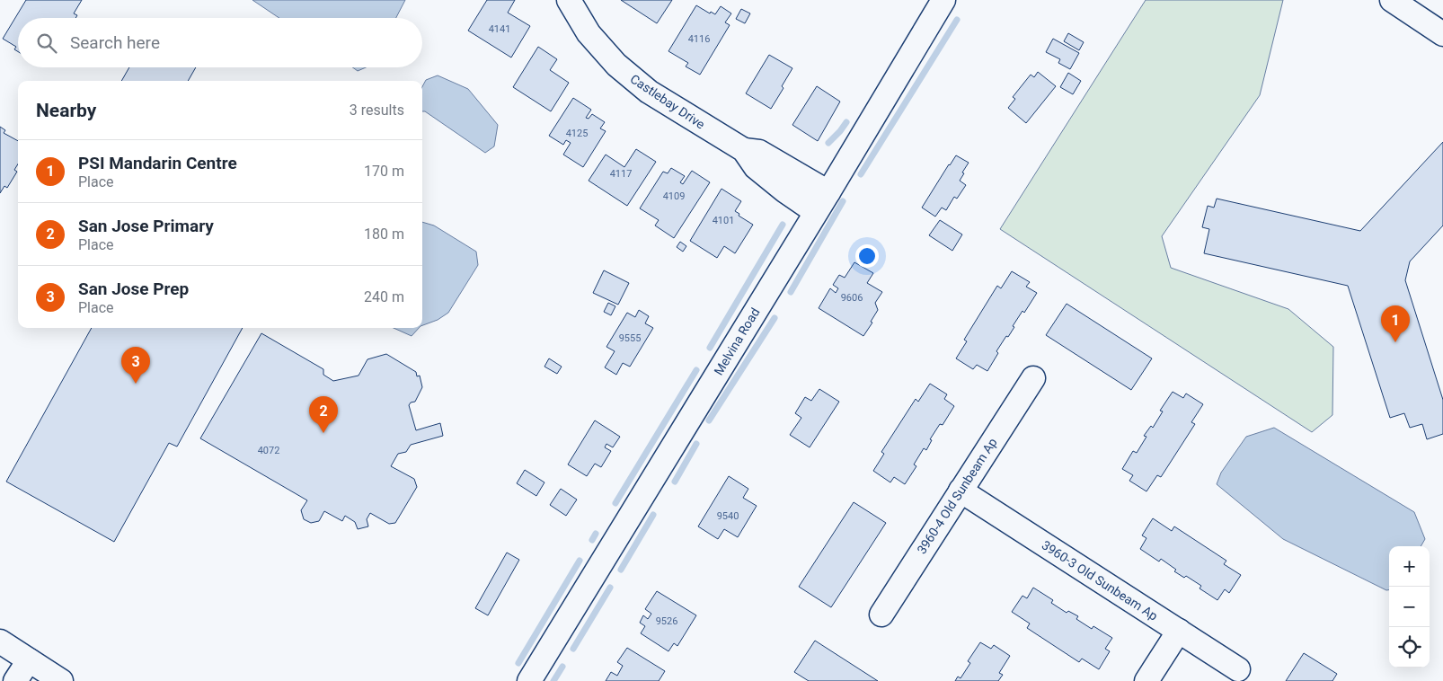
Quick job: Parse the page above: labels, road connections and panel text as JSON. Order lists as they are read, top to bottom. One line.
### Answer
{"streets":{"street":["Castlebay Drive","Melvina Road","3960-4 Old Sunbeam Ap","3960-3 Old Sunbeam Ap"]},"crossings":[["Castlebay Drive","Melvina Road"],["3960-4 Old Sunbeam Ap","3960-3 Old Sunbeam Ap"]],"house_numbers":["4141","4116","4125","4117","4109","4101","9606","9555","4072","9540","9526"],"page":{"search":"Search here","heading":["Nearby","3 results"],"list":[{"mark":"1","name":"PSI Mandarin Centre","note":"Place","value":"170 m"},{"mark":"2","name":"San Jose Primary","note":"Place","value":"180 m"},{"mark":"3","name":"San Jose Prep","note":"Place","value":"240 m"}],"pins":["1","3","2"],"map_buttons":["+","−"]}}
